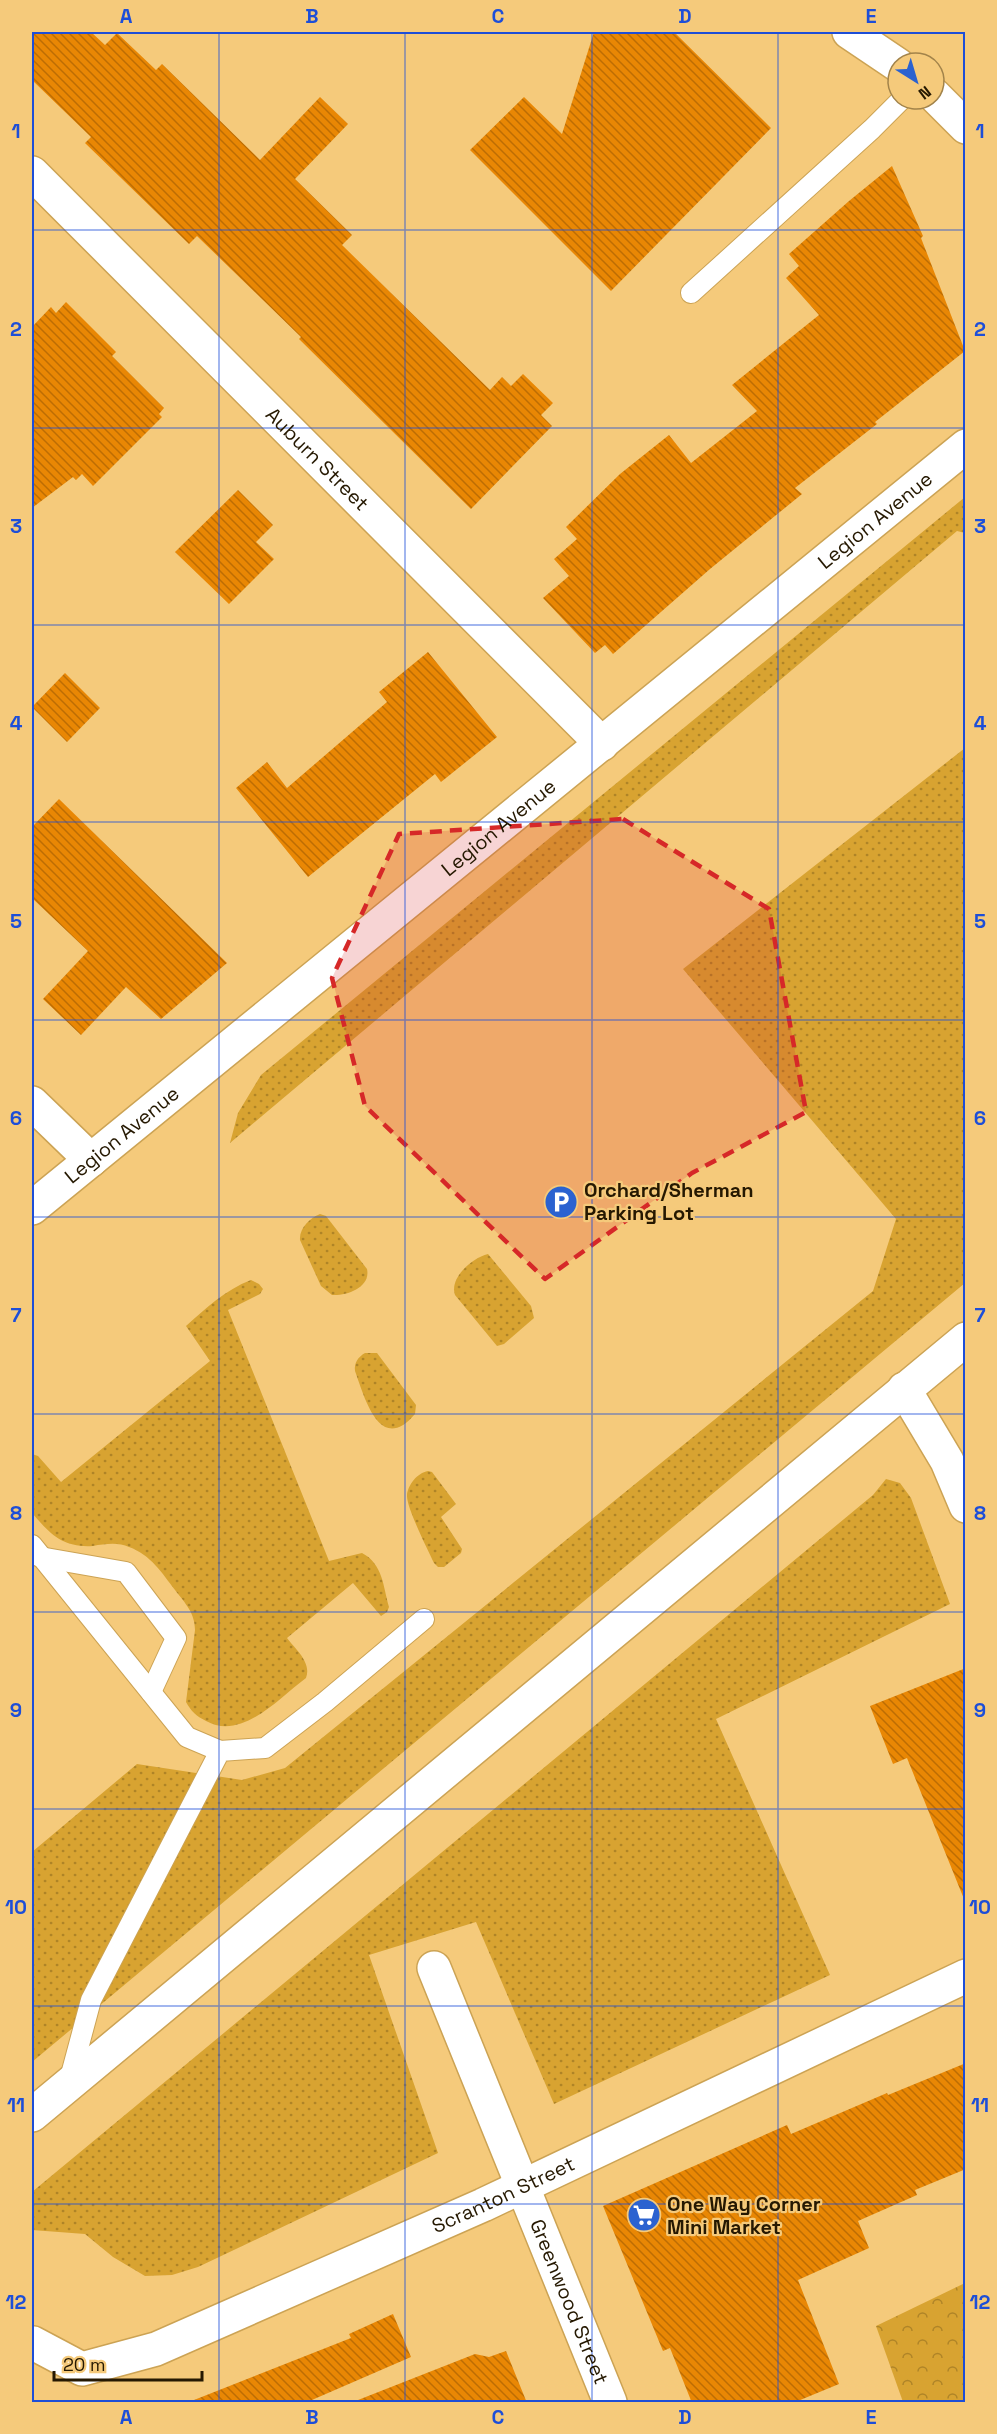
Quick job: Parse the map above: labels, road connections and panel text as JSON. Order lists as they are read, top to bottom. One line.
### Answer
{"streets":{"main road":["Auburn Street","Legion Avenue","Scranton Street","Greenwood Street"]},"crossings":[["Auburn Street","Legion Avenue"],["Scranton Street","Greenwood Street"]],"places":{"parking":["Orchard/Sherman Parking Lot"],"supermarket":["One Way Corner Mini Market"]},"scale_bar":"20 m","north":"bottom right","grid":{"columns":["A","B","C","D","E"],"rows":["1","2","3","4","5","6","7","8","9","10","11","12"]}}
